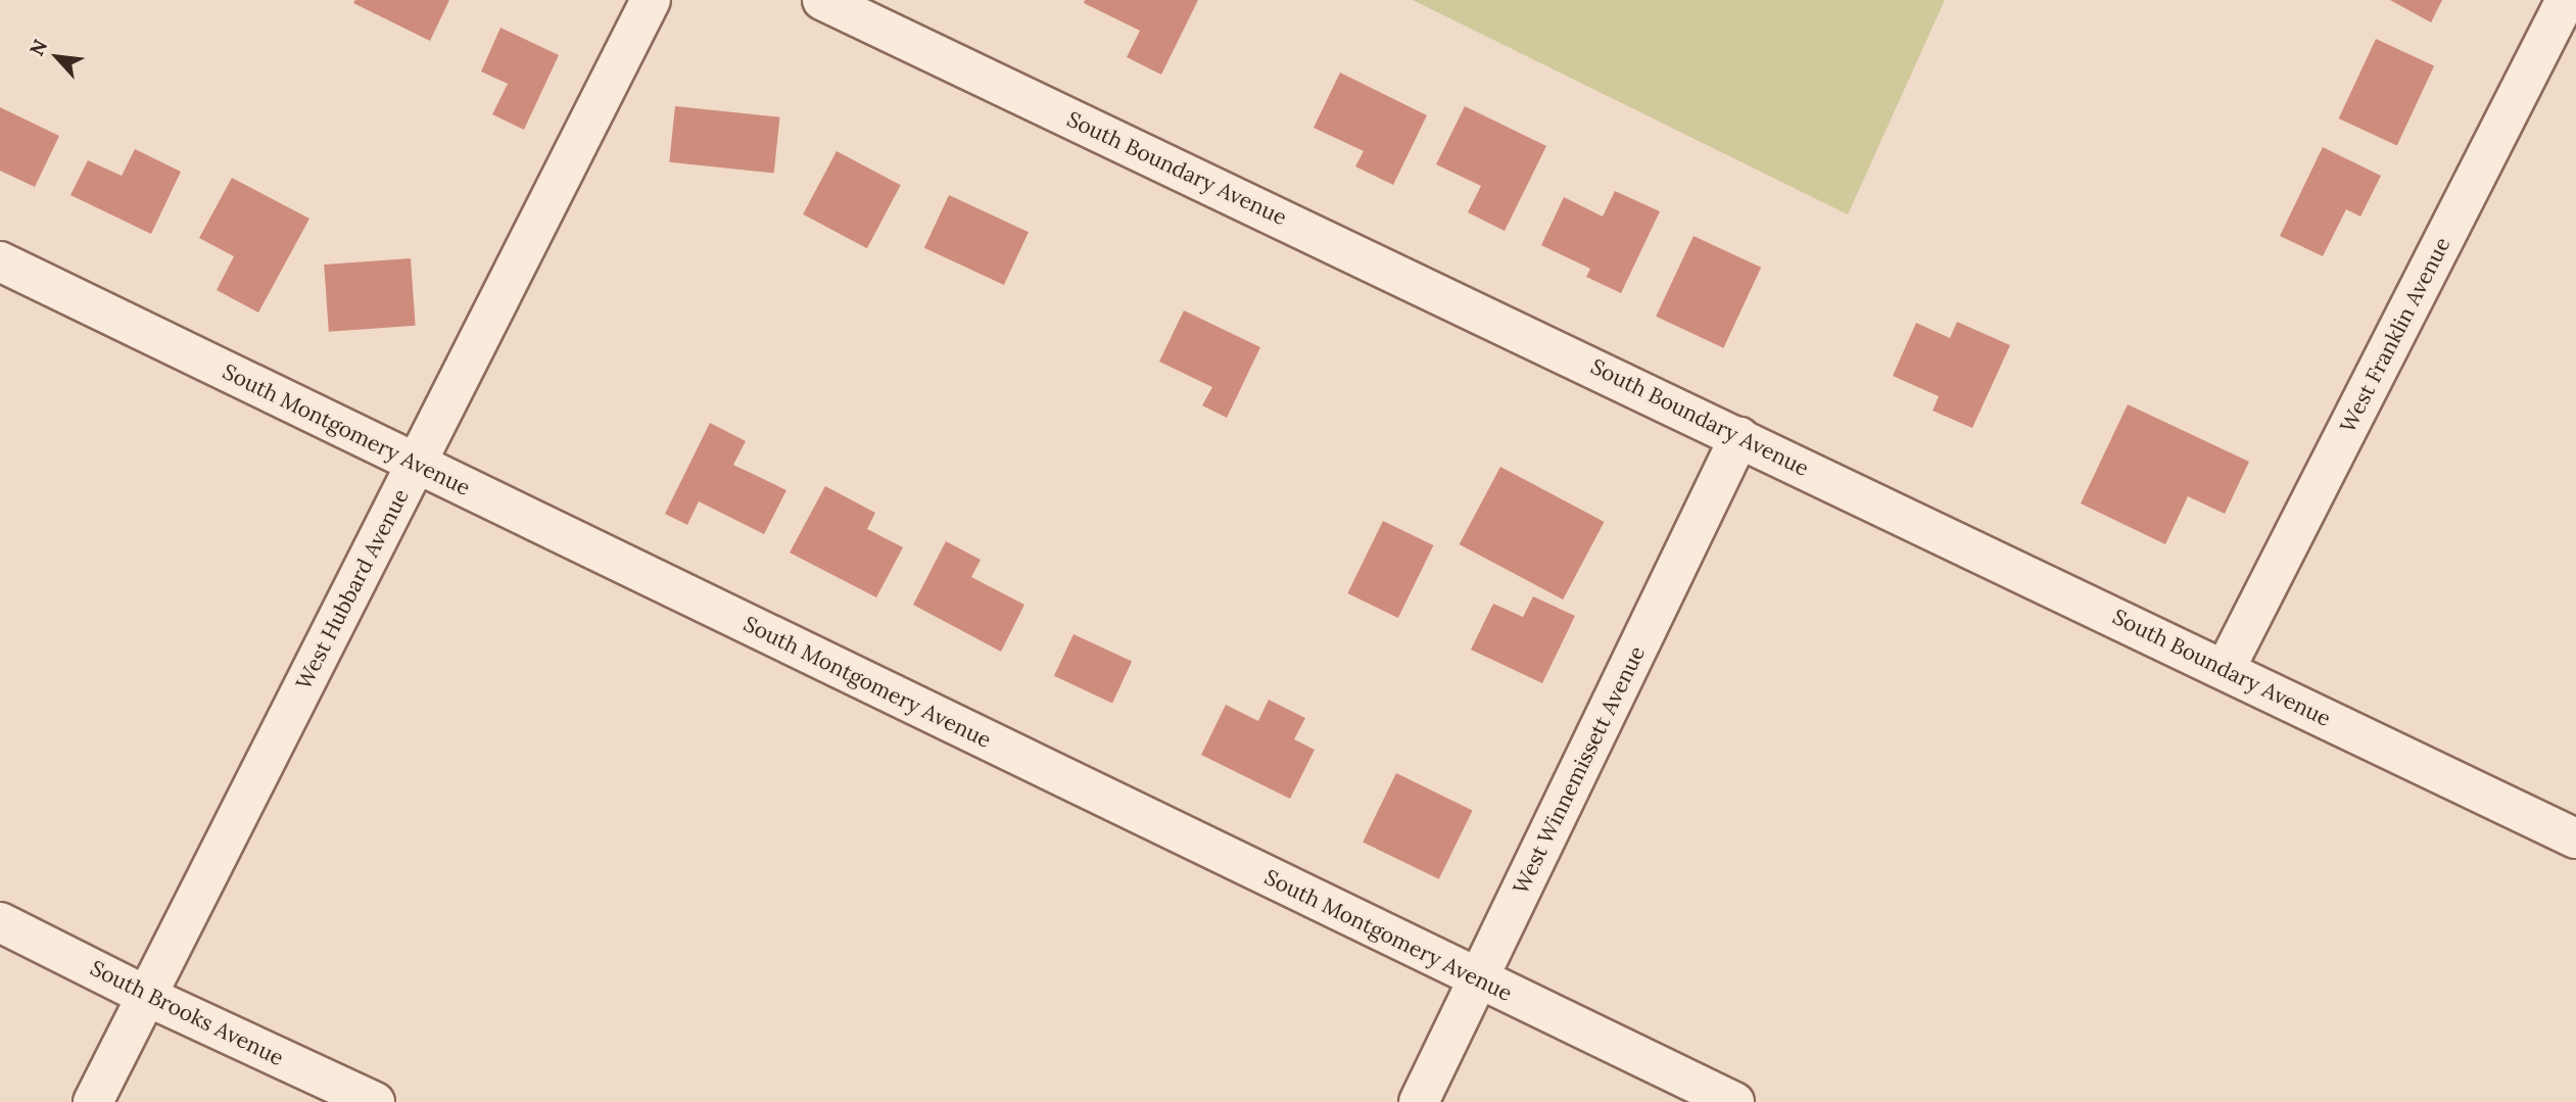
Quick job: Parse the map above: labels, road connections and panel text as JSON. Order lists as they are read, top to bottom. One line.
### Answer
{"streets":{"street":["South Boundary Avenue","West Franklin Avenue","South Montgomery Avenue","West Hubbard Avenue","West Winnemissett Avenue","South Brooks Avenue"]},"crossings":[["South Boundary Avenue","West Franklin Avenue"],["South Boundary Avenue","West Winnemissett Avenue"],["South Montgomery Avenue","West Hubbard Avenue"],["South Montgomery Avenue","West Winnemissett Avenue"],["West Hubbard Avenue","South Brooks Avenue"]],"north":"top left"}
